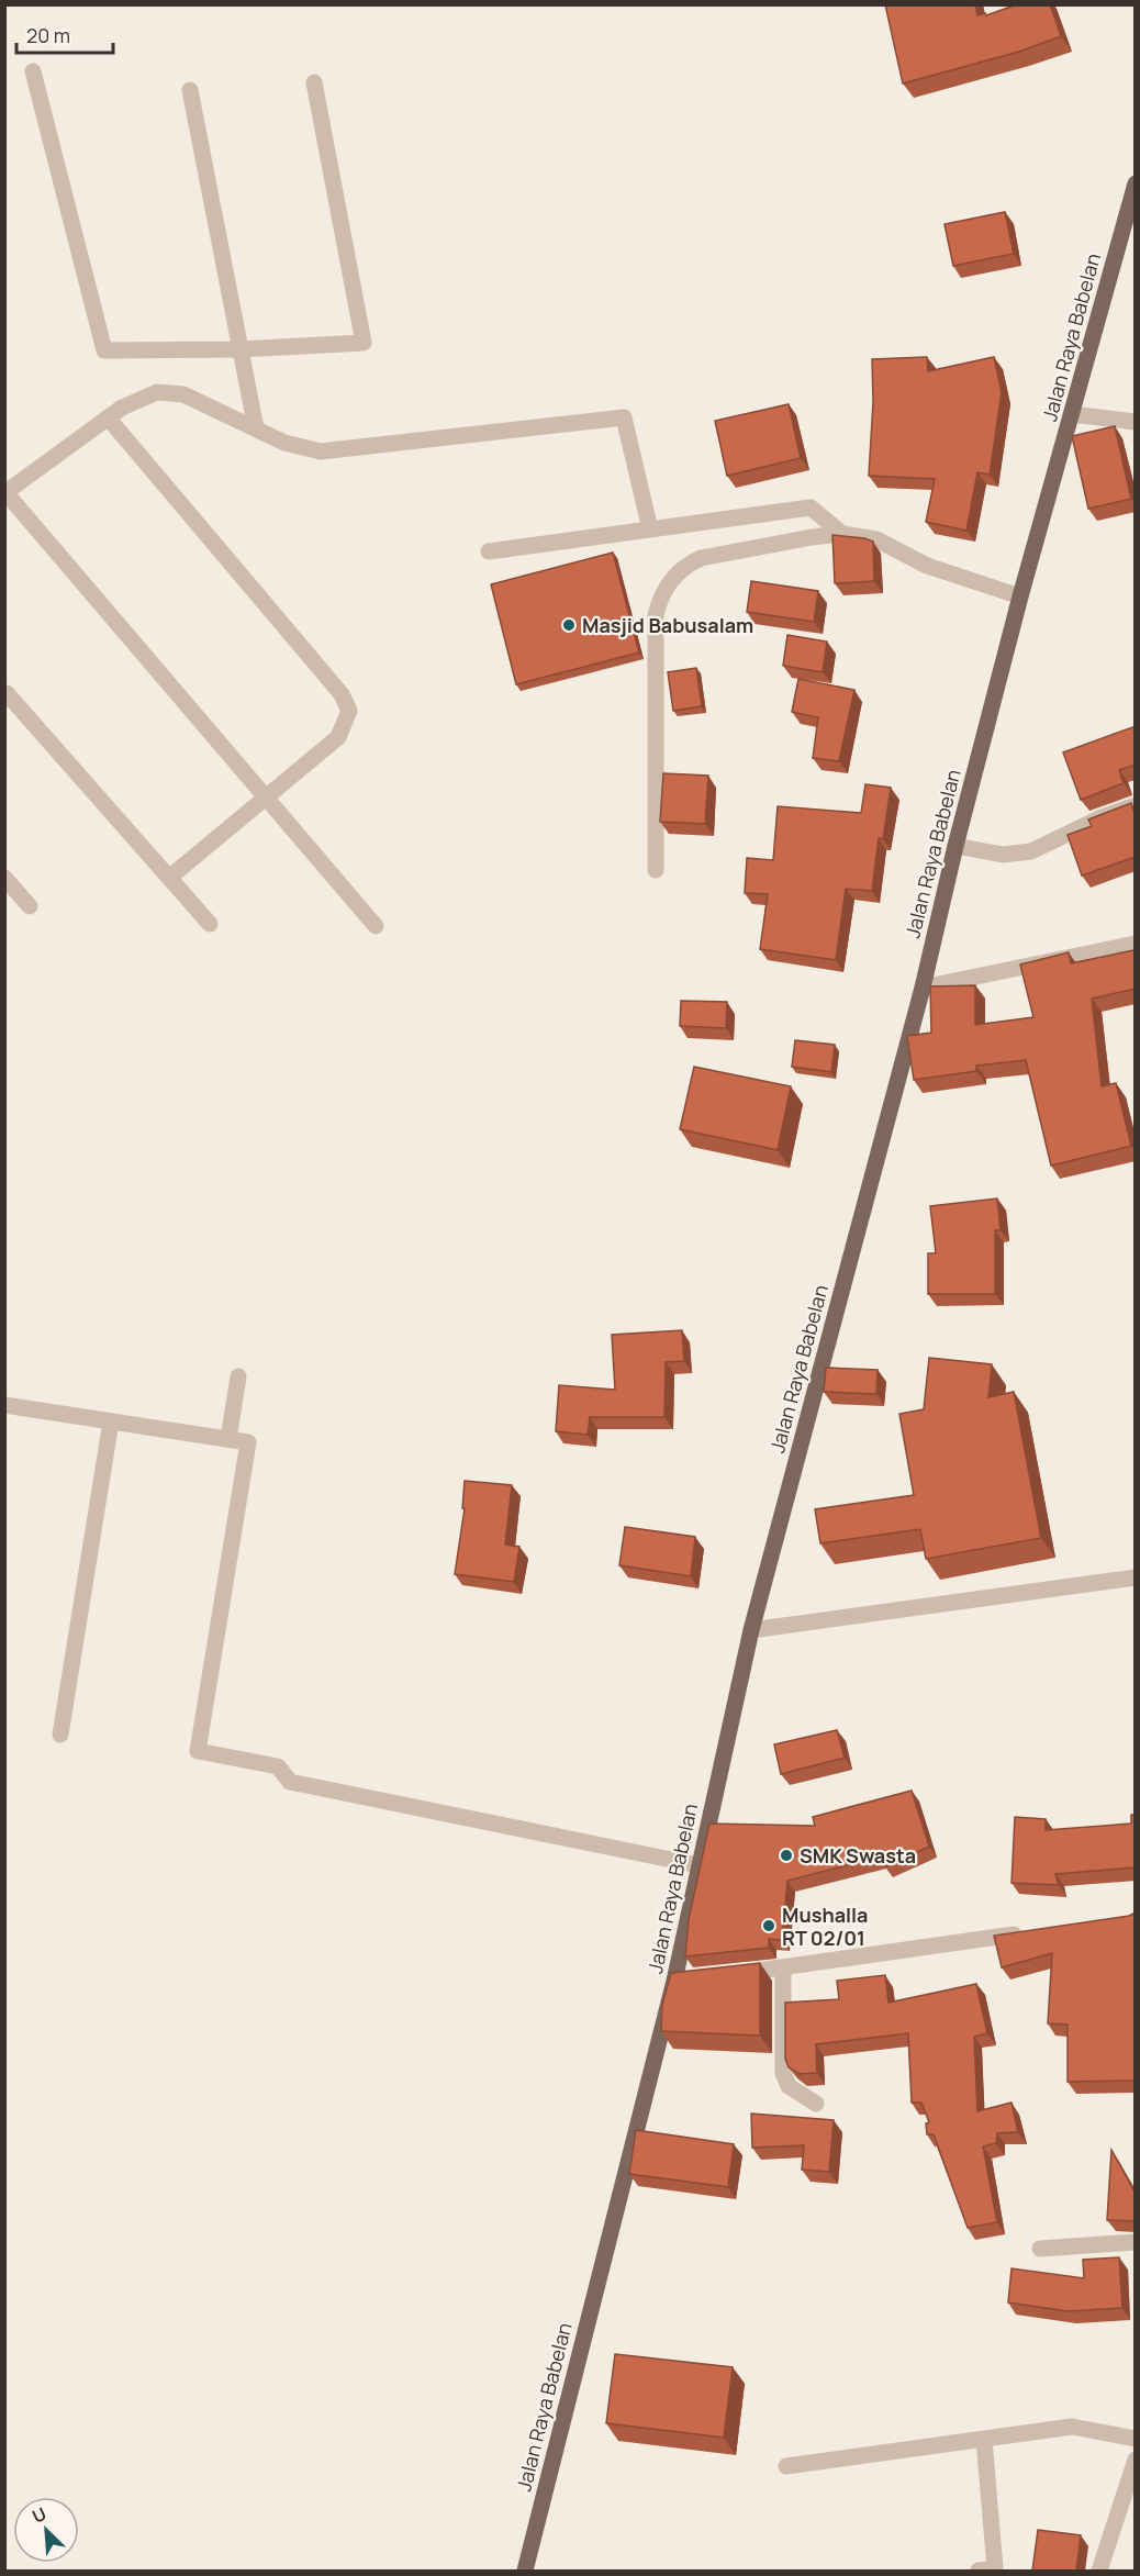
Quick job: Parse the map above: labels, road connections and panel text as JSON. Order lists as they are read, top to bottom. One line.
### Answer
{"streets":{"main road":["Jalan Raya Babelan"]},"places":["Masjid Babusalam","SMK Swasta","Mushalla RT 02/01"],"scale_bar":"20 m","north":"top left"}
